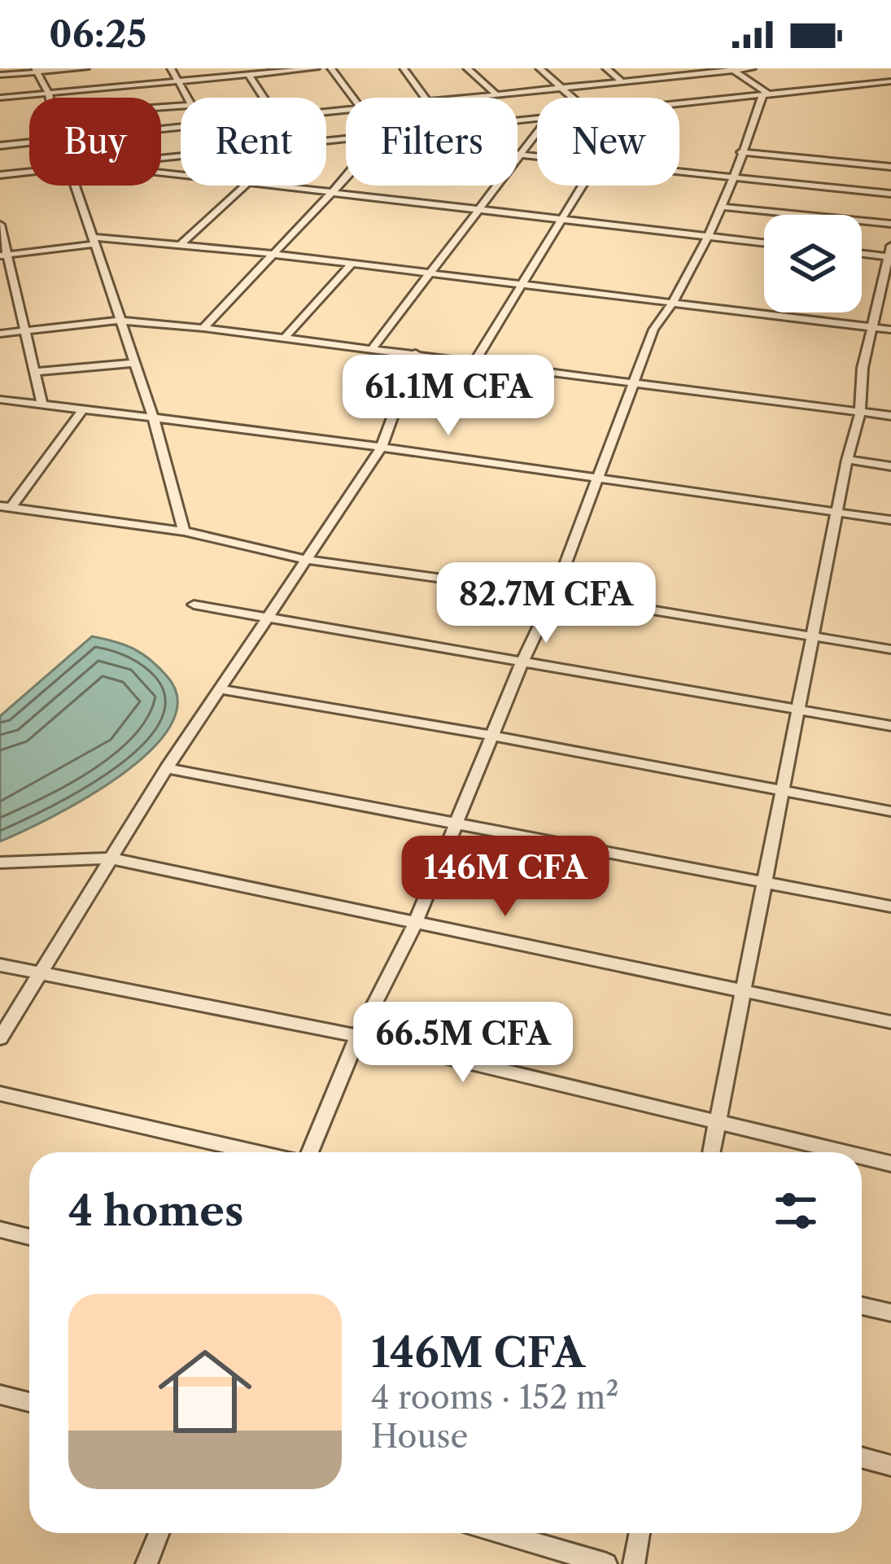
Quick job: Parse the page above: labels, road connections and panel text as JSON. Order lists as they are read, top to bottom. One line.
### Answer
{"page":{"status":"06:25","chip":["Buy","Rent","Filters","New"],"price":["61.1M CFA","82.7M CFA","146M CFA","66.5M CFA"],"heading":"4 homes","list":[{"name":"146M CFA","note":"4 rooms · 152 m² · House"}]}}
